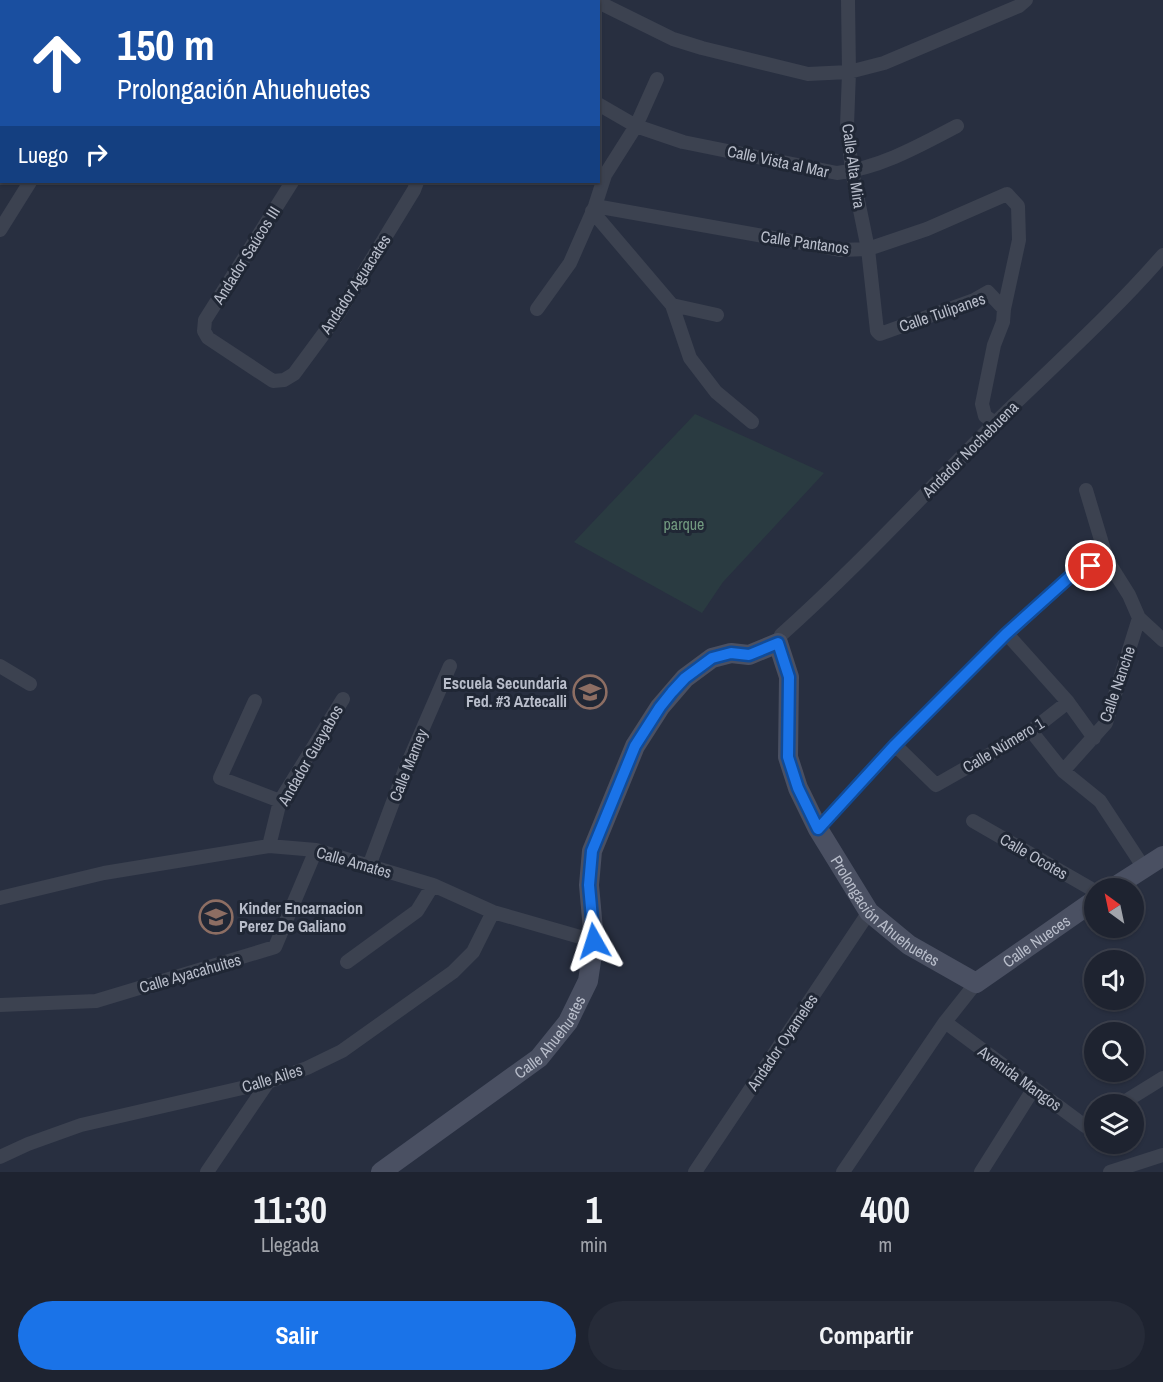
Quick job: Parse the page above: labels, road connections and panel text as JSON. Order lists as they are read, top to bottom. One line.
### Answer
{"streets":{"main road":["Prolongación Ahuehuetes","Calle Nueces","Calle Ahuehuetes"],"street":["Calle Vista al Mar","Calle Alta Mira","Calle Pantanos","Andador Saúcos III","Andador Aguacates","Calle Tulipanes","Andador Nochebuena","Calle Nanche","Calle Número 1","Andador Guayabos","Calle Mamey","Calle Ocotes","Calle Amates","Calle Ayacahuites","Andador Oyameles","Calle Ailes","Avenida Mangos"]},"crossings":[["Calle Vista al Mar","Calle Alta Mira"],["Calle Alta Mira","Calle Pantanos"],["Calle Alta Mira","Calle Tulipanes"],["Calle Pantanos","Calle Tulipanes"],["Andador Saúcos III","Andador Aguacates"],["Andador Nochebuena","Prolongación Ahuehuetes"],["Andador Nochebuena","Calle Ahuehuetes"],["Andador Guayabos","Calle Amates"],["Calle Mamey","Calle Amates"],["Calle Amates","Calle Ayacahuites"],["Calle Amates","Calle Ahuehuetes"],["Calle Amates","Calle Ailes"],["Prolongación Ahuehuetes","Calle Nueces"],["Prolongación Ahuehuetes","Calle Ahuehuetes"],["Prolongación Ahuehuetes","Andador Oyameles"]],"parks":["parque"],"places":{"school or university":["Escuela Secundaria Fed. #3 Aztecalli","Kinder Encarnacion Perez De Galiano"]},"north":"top left","page":{"turn":["150 m","Prolongación Ahuehuetes"],"then":"Luego","eta":["11:30","Llegada","1","min","400","m"],"buttons":["Salir","Compartir"]}}
